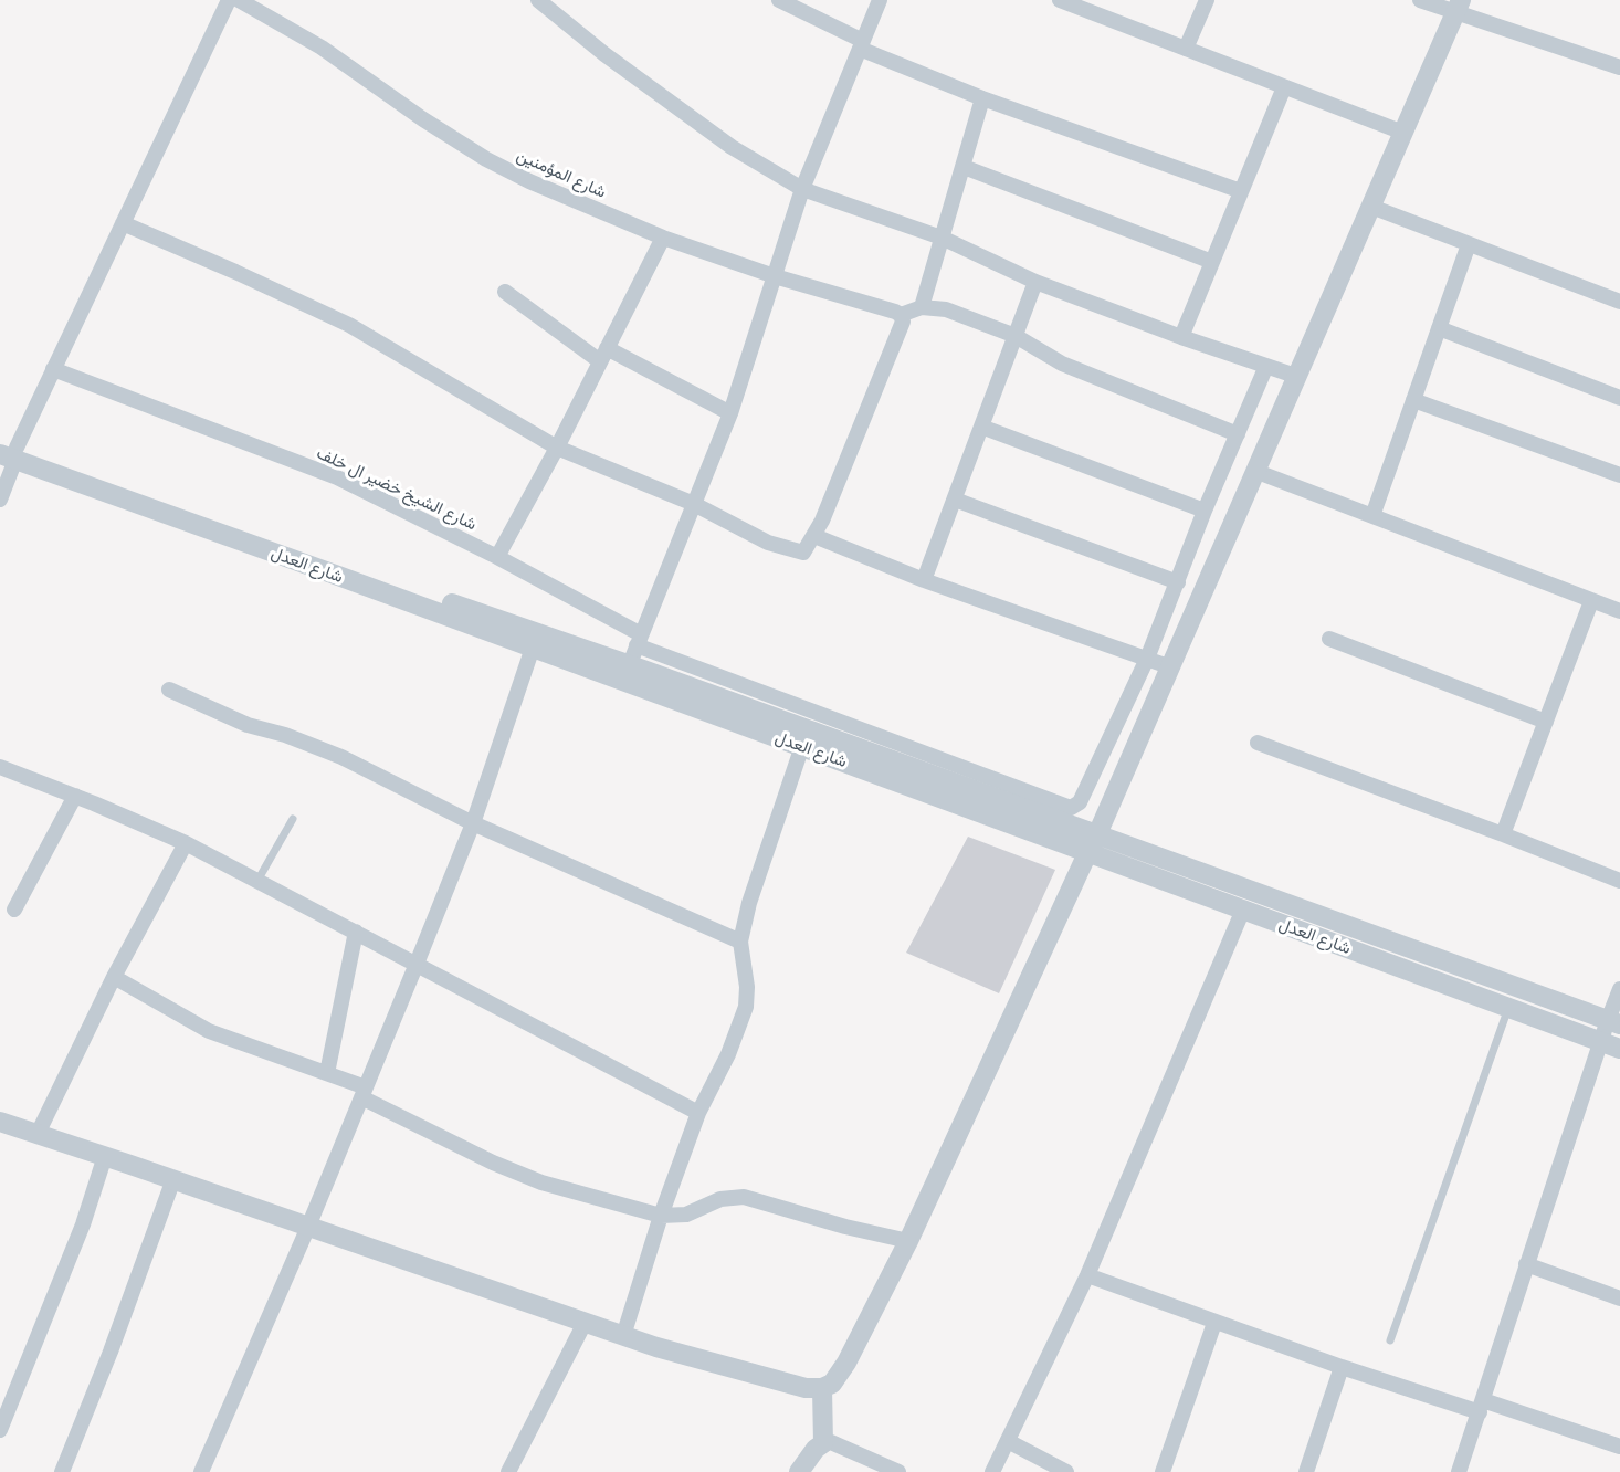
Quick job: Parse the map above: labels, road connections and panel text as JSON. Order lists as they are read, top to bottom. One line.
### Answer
{"streets":{"street":["شارع المؤمنين","شارع الشيخ خضير ال خلف","شارع العدل"]},"crossings":[["شارع الشيخ خضير ال خلف","شارع العدل"]]}
